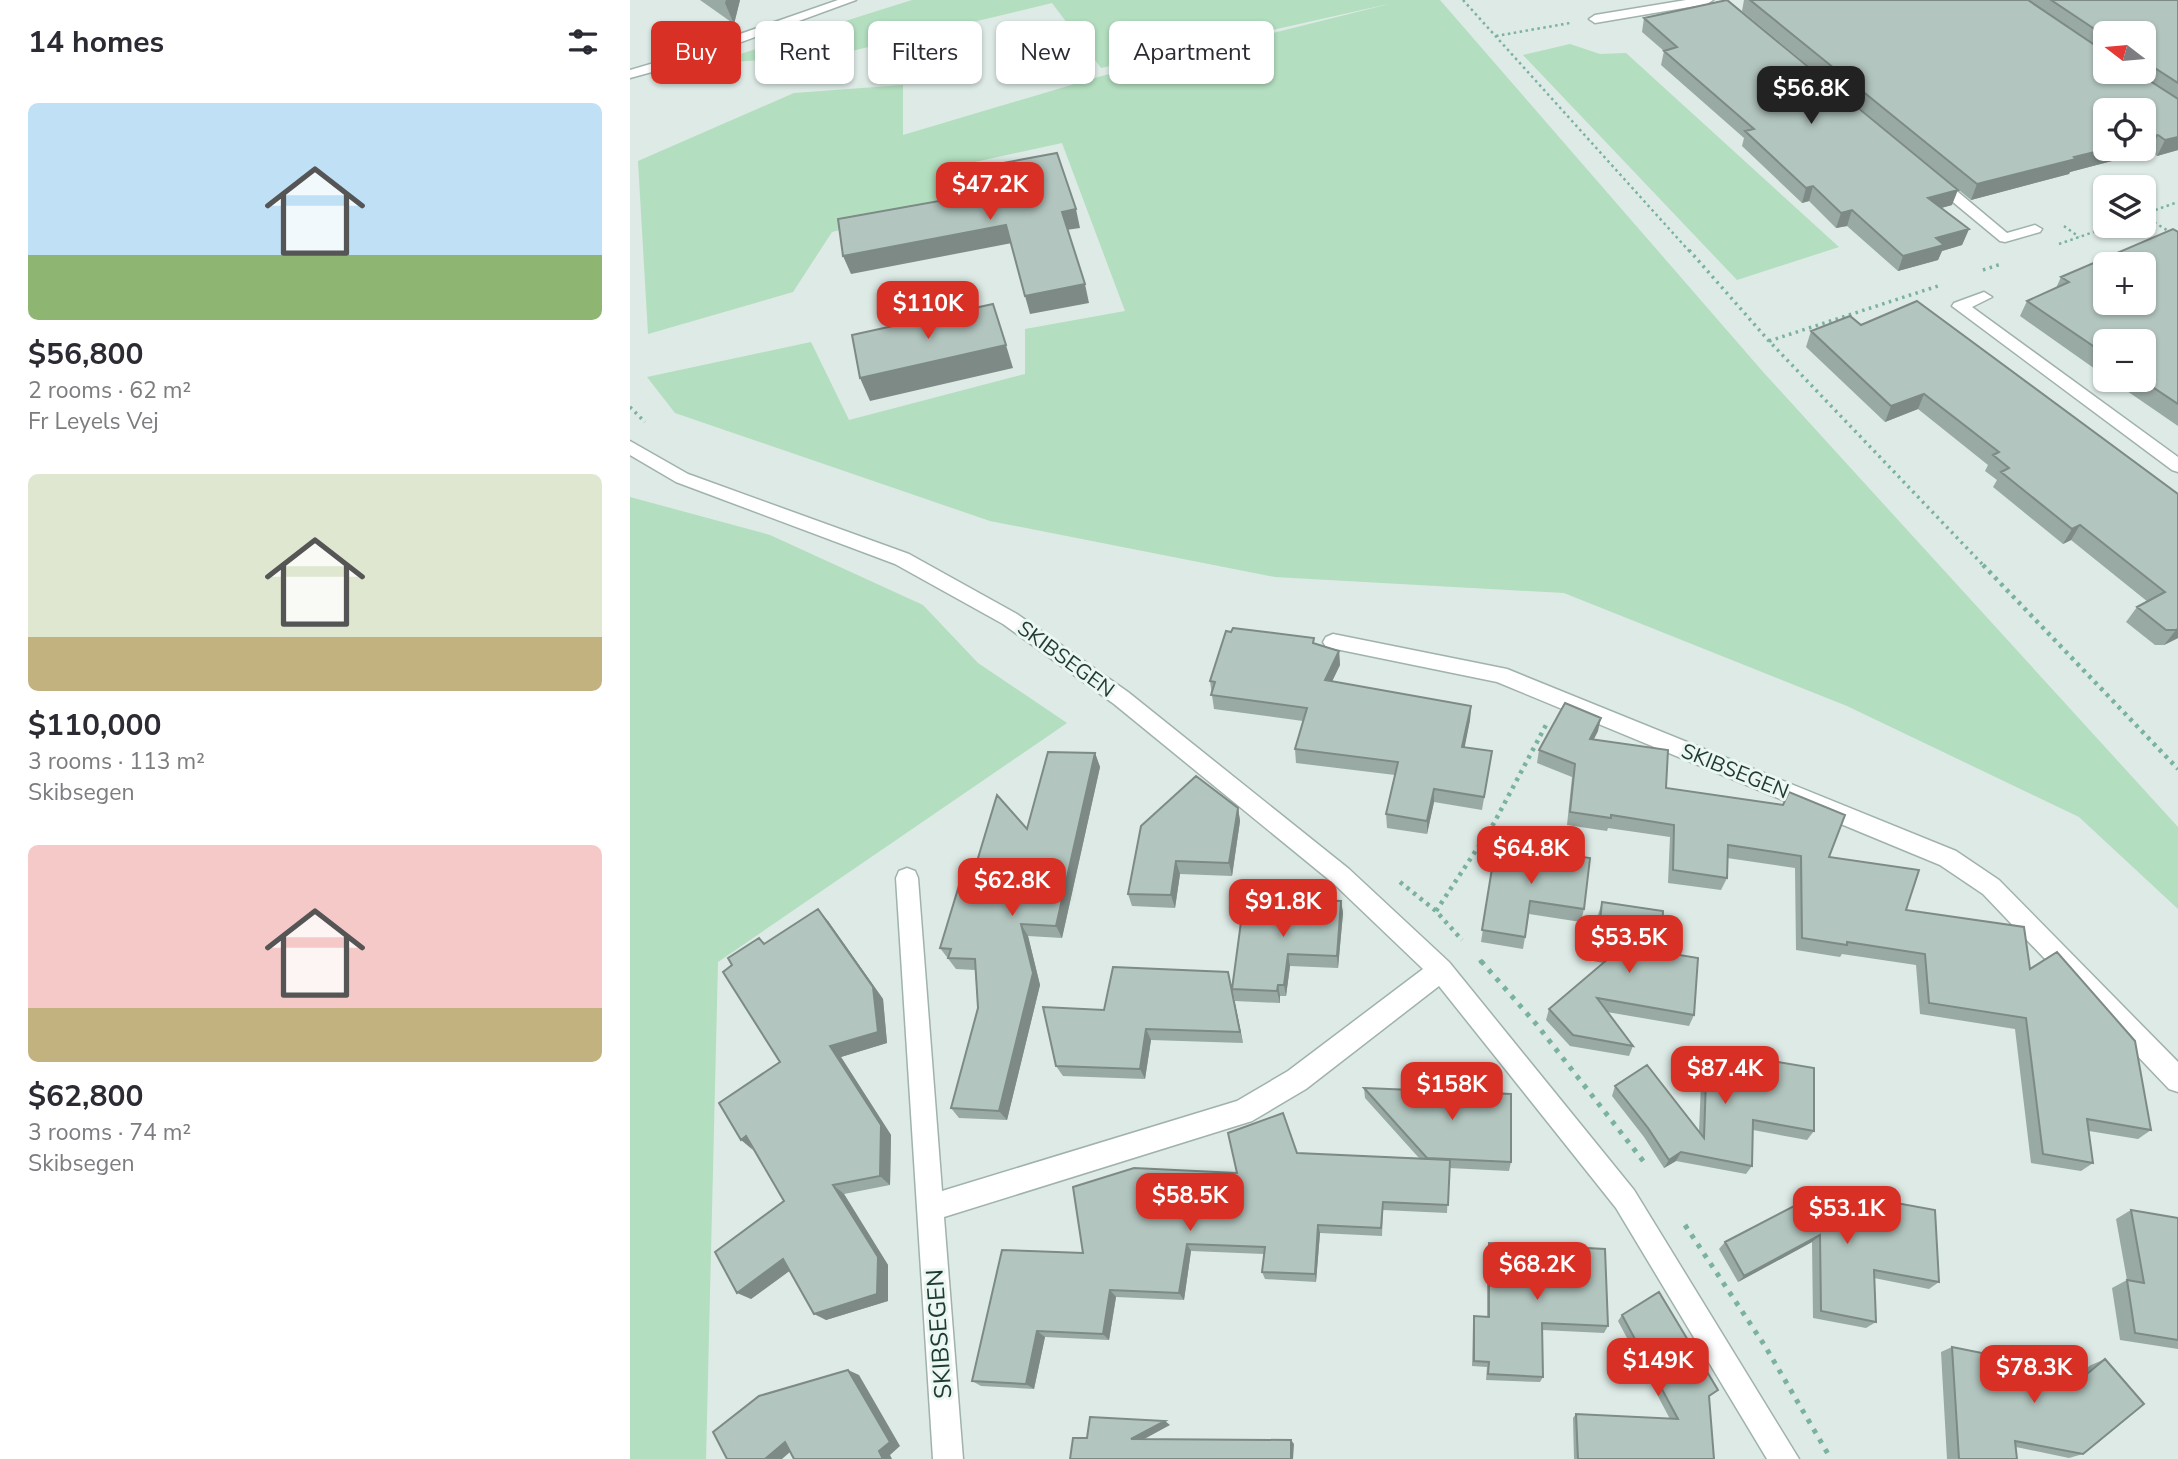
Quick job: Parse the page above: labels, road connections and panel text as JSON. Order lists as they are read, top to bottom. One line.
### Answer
{"streets":{"street":["SKIBSEGEN"]},"north":"left","page":{"heading":"14 homes","map_buttons":["+","−"],"chip":["Buy","Rent","Filters","New","Apartment"],"price":["$56.8K","$47.2K","$110K","$64.8K","$62.8K","$91.8K","$53.5K","$87.4K","$158K","$58.5K","$53.1K","$68.2K","$149K","$78.3K"],"list":[{"name":"$56,800","note":"2 rooms · 62 m² · Fr Leyels Vej"},{"name":"$110,000","note":"3 rooms · 113 m² · Skibsegen"},{"name":"$62,800","note":"3 rooms · 74 m² · Skibsegen"}]}}
